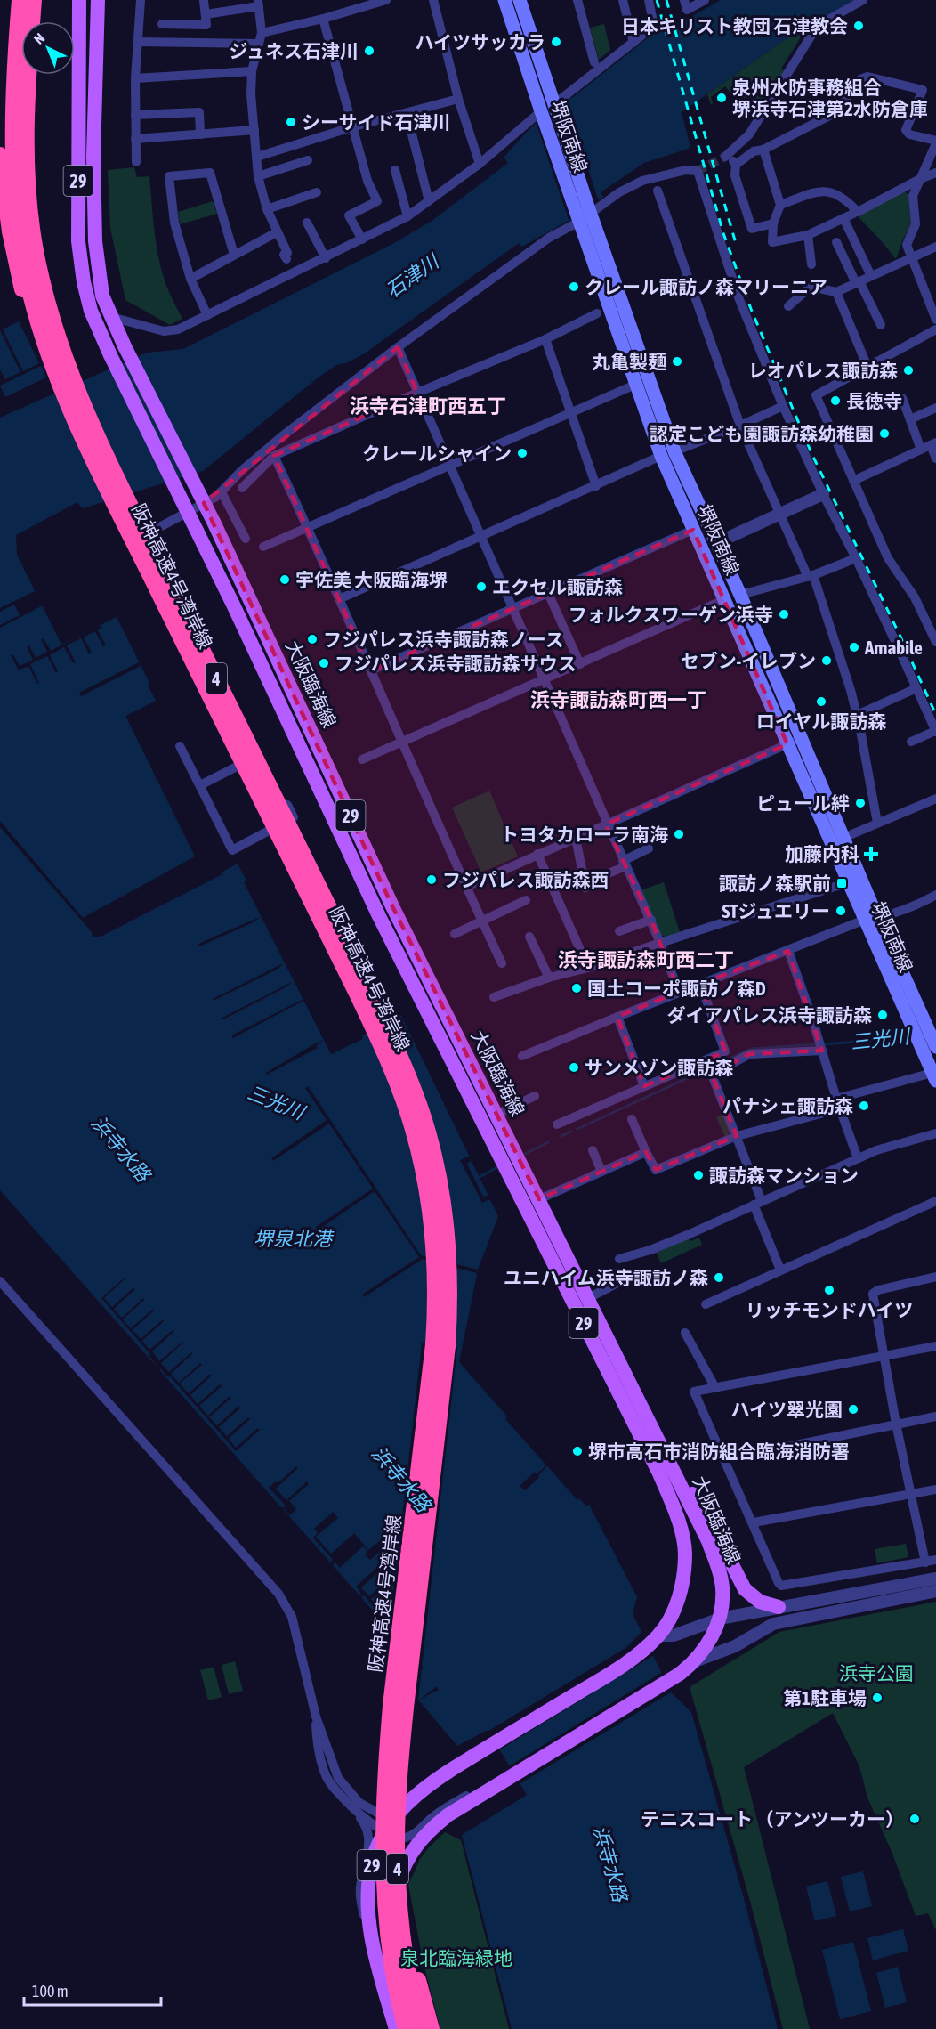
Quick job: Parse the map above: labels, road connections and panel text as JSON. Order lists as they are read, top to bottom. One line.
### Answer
{"streets":{"highway":["阪神高速4号湾岸線","4"],"main road":["堺阪南線","29","大阪臨海線"]},"crossings":[["阪神高速4号湾岸線","4"],["阪神高速4号湾岸線","大阪臨海線"],["4","大阪臨海線"]],"districts":["浜寺石津町西五丁","浜寺諏訪森町西一丁","浜寺諏訪森町西二丁"],"water":["石津川","三光川","浜寺水路","堺泉北港"],"parks":["浜寺公園","泉北臨海緑地"],"places":{"other":["日本キリスト教団 石津教会","ハイツサッカラ","ジュネス石津川","泉州水防事務組合 堺浜寺石津第2水防倉庫","シーサイド石津川","クレール諏訪ノ森マリーニア","丸亀製麺","レオパレス諏訪森","長徳寺","認定こども園諏訪森幼稚園","クレールシャイン","宇佐美 大阪臨海堺","エクセル諏訪森","フォルクスワーゲン浜寺","フジパレス浜寺諏訪森ノース","Amabile","セブン-イレブン","フジパレス浜寺諏訪森サウス","ロイヤル諏訪森","ピュール絆","トヨタカローラ南海","フジパレス諏訪森西","STジュエリー","国土コーポ諏訪ノ森D","ダイアパレス浜寺諏訪森","サンメゾン諏訪森","パナシェ諏訪森","諏訪森マンション","ユニハイム浜寺諏訪ノ森","リッチモンドハイツ","ハイツ翠光園","堺市高石市消防組合臨海消防署","第1駐車場","テニスコート （アンツーカー）"],"health":["加藤内科"],"transit":["諏訪ノ森駅前"]},"scale_bar":"100 m","north":"top left"}
